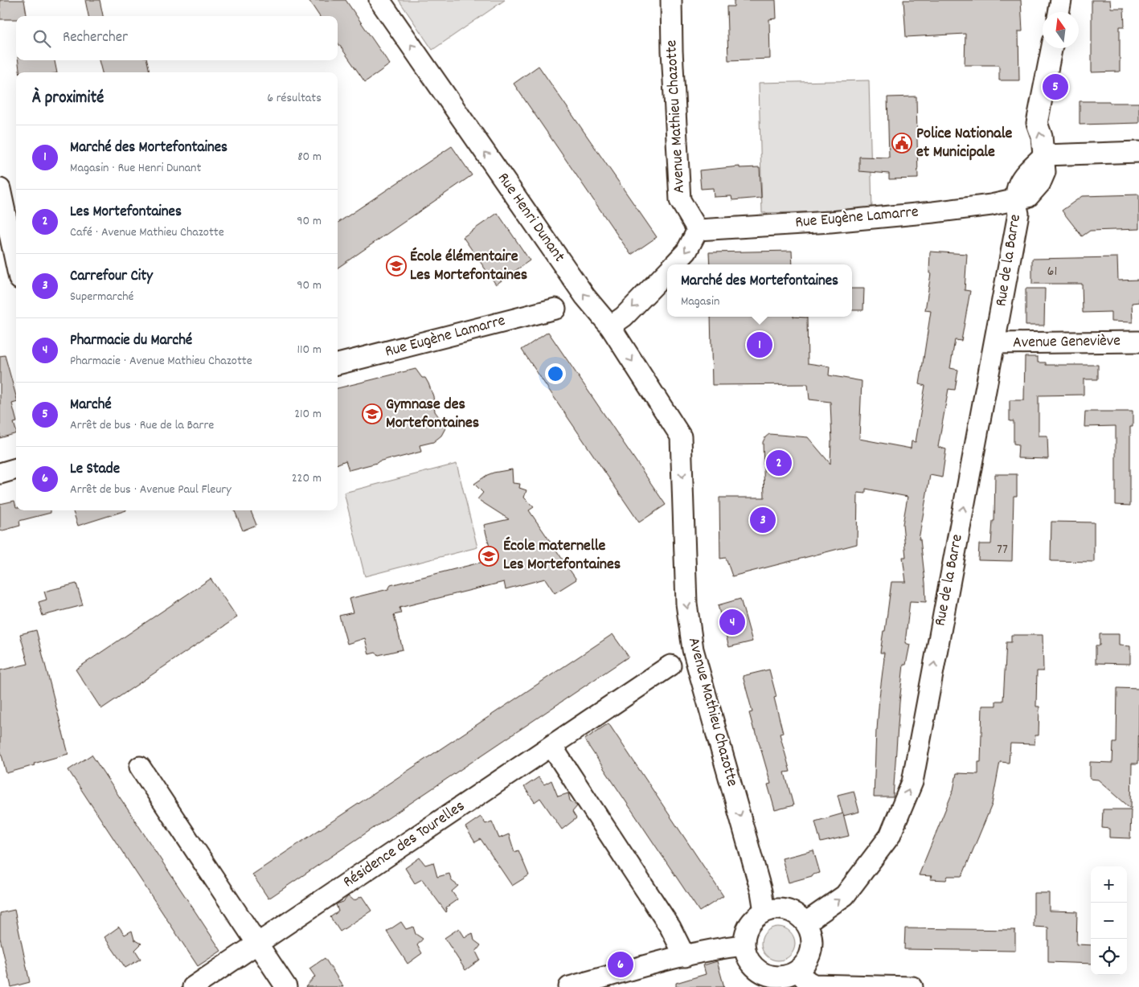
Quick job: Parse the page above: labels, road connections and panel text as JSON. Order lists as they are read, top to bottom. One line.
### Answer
{"streets":{"street":["Avenue Mathieu Chazotte","Rue Henri Dunant","Rue Eugène Lamarre","Rue de la Barre","Avenue Geneviève","Résidence des Tourelles"]},"crossings":[["Avenue Mathieu Chazotte","Rue Henri Dunant"],["Avenue Mathieu Chazotte","Rue Eugène Lamarre"],["Avenue Mathieu Chazotte","Rue de la Barre"],["Rue Eugène Lamarre","Rue de la Barre"],["Rue de la Barre","Avenue Geneviève"]],"one_way":["Rue de la Barre"],"places":{"public building":["Police Nationale et Municipale"],"school or university":["École élémentaire Les Mortefontaines","Gymnase des Mortefontaines","École maternelle Les Mortefontaines"]},"house_numbers":["61","77"],"north":"top","page":{"search":"Rechercher","pins":["5","1","2","3","4","6"],"heading":["À proximité","6 résultats"],"list":[{"mark":"1","name":"Marché des Mortefontaines","note":"Magasin · Rue Henri Dunant","value":"80 m"},{"mark":"2","name":"Les Mortefontaines","note":"Café · Avenue Mathieu Chazotte","value":"90 m"},{"mark":"3","name":"Carrefour City","note":"Supermarché","value":"90 m"},{"mark":"4","name":"Pharmacie du Marché","note":"Pharmacie · Avenue Mathieu Chazotte","value":"110 m"},{"mark":"5","name":"Marché","note":"Arrêt de bus · Rue de la Barre","value":"210 m"},{"mark":"6","name":"Le Stade","note":"Arrêt de bus · Avenue Paul Fleury","value":"220 m"}],"popup":["Marché des Mortefontaines","Magasin"],"map_buttons":["+","−"]}}
